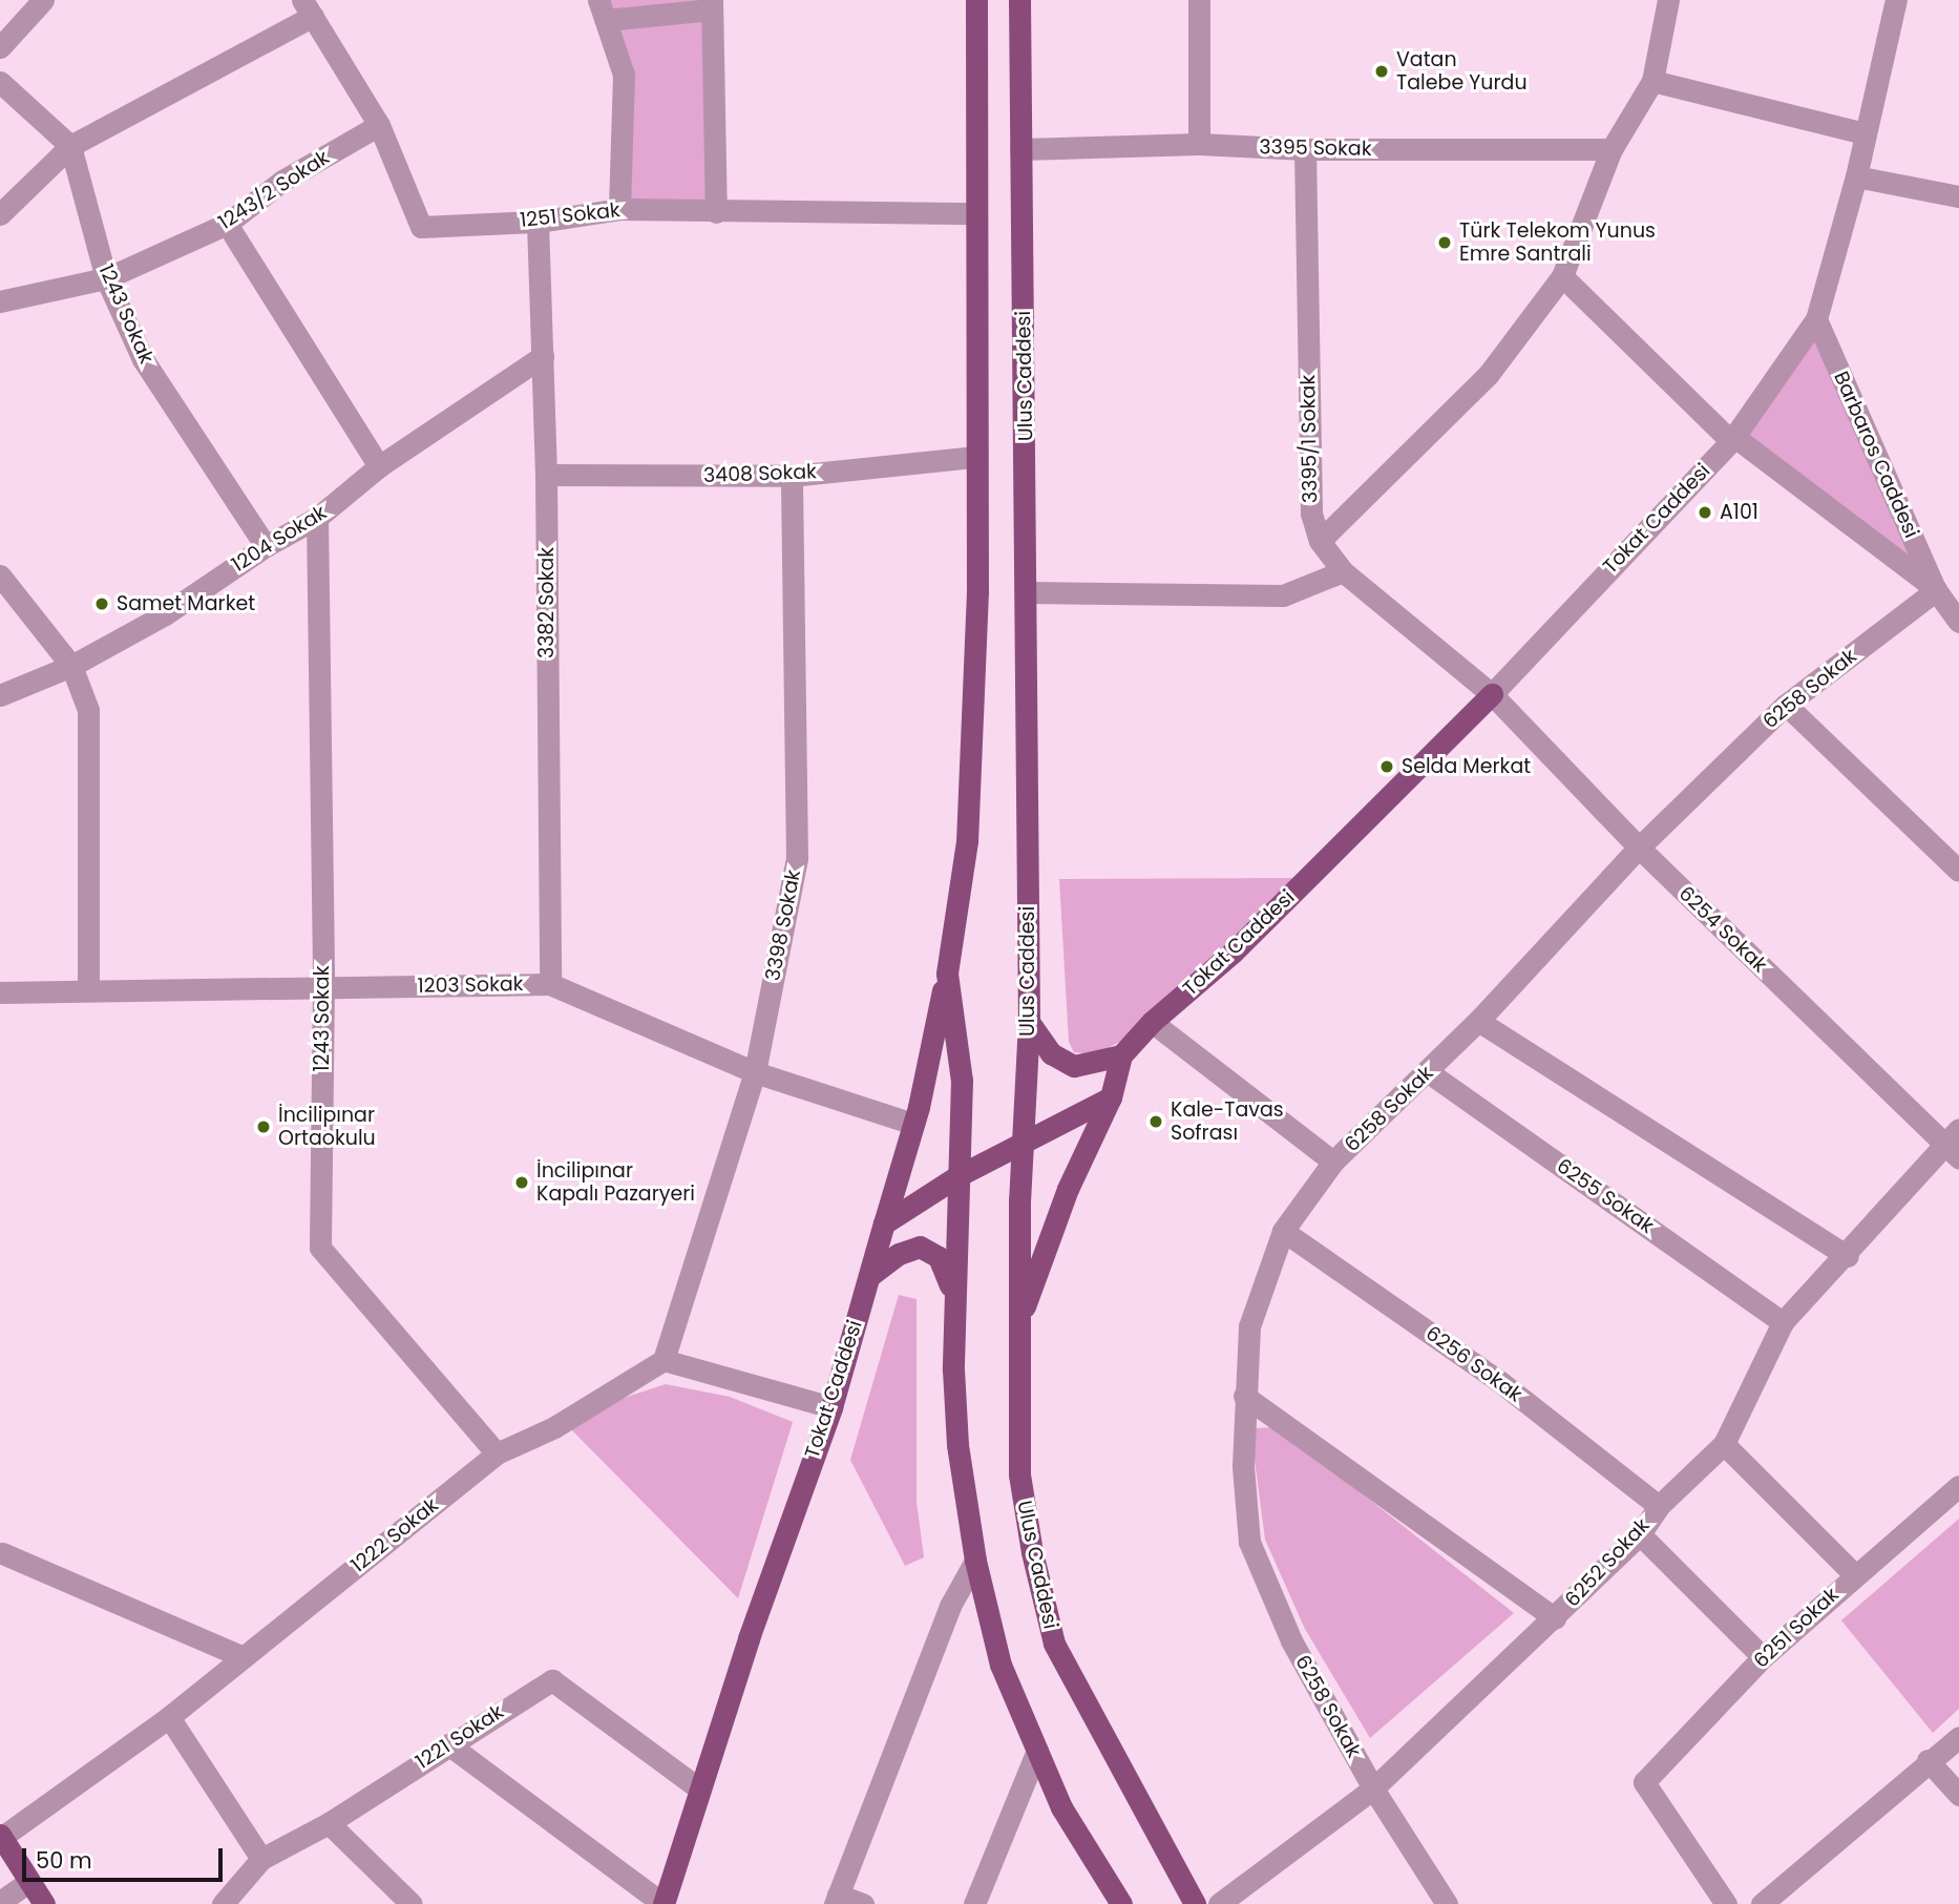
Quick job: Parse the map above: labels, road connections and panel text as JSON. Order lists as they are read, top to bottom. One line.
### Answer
{"streets":{"main road":["Ulus Caddesi","Tokat Caddesi"],"street":["3395 Sokak","1243/2 Sokak","1251 Sokak","1243 Sokak","3395/1 Sokak","Barbaros Caddesi","3408 Sokak","1204 Sokak","3382 Sokak","6258 Sokak","3398 Sokak","6254 Sokak","1203 Sokak","6255 Sokak","6256 Sokak","1222 Sokak","6252 Sokak","6251 Sokak","1221 Sokak"]},"crossings":[["3395 Sokak","Ulus Caddesi"],["3395 Sokak","3395/1 Sokak"],["1243/2 Sokak","1251 Sokak"],["1243/2 Sokak","1243 Sokak"],["1251 Sokak","3382 Sokak"],["1243 Sokak","1204 Sokak"],["1243 Sokak","1203 Sokak"],["1243 Sokak","1222 Sokak"],["Ulus Caddesi","Tokat Caddesi"],["3395/1 Sokak","Tokat Caddesi"],["3395/1 Sokak","6254 Sokak"],["Barbaros Caddesi","Tokat Caddesi"],["Barbaros Caddesi","6258 Sokak"],["3408 Sokak","3382 Sokak"],["3408 Sokak","3398 Sokak"],["Tokat Caddesi","6254 Sokak"],["Tokat Caddesi","1203 Sokak"],["Tokat Caddesi","1221 Sokak"],["1204 Sokak","3382 Sokak"],["3382 Sokak","1203 Sokak"],["6258 Sokak","6254 Sokak"],["6258 Sokak","6255 Sokak"],["6258 Sokak","6256 Sokak"],["6258 Sokak","6252 Sokak"],["3398 Sokak","1203 Sokak"],["3398 Sokak","1222 Sokak"],["6254 Sokak","6252 Sokak"],["6255 Sokak","6252 Sokak"],["6256 Sokak","6252 Sokak"]],"places":["Vatan Talebe Yurdu","Türk Telekom Yunus Emre Santrali","A101","Samet Market","Selda Merkat","Kale-Tavas Sofrası","İncilipınar Ortaokulu","İncilipınar Kapalı Pazaryeri"],"scale_bar":"50 m"}
